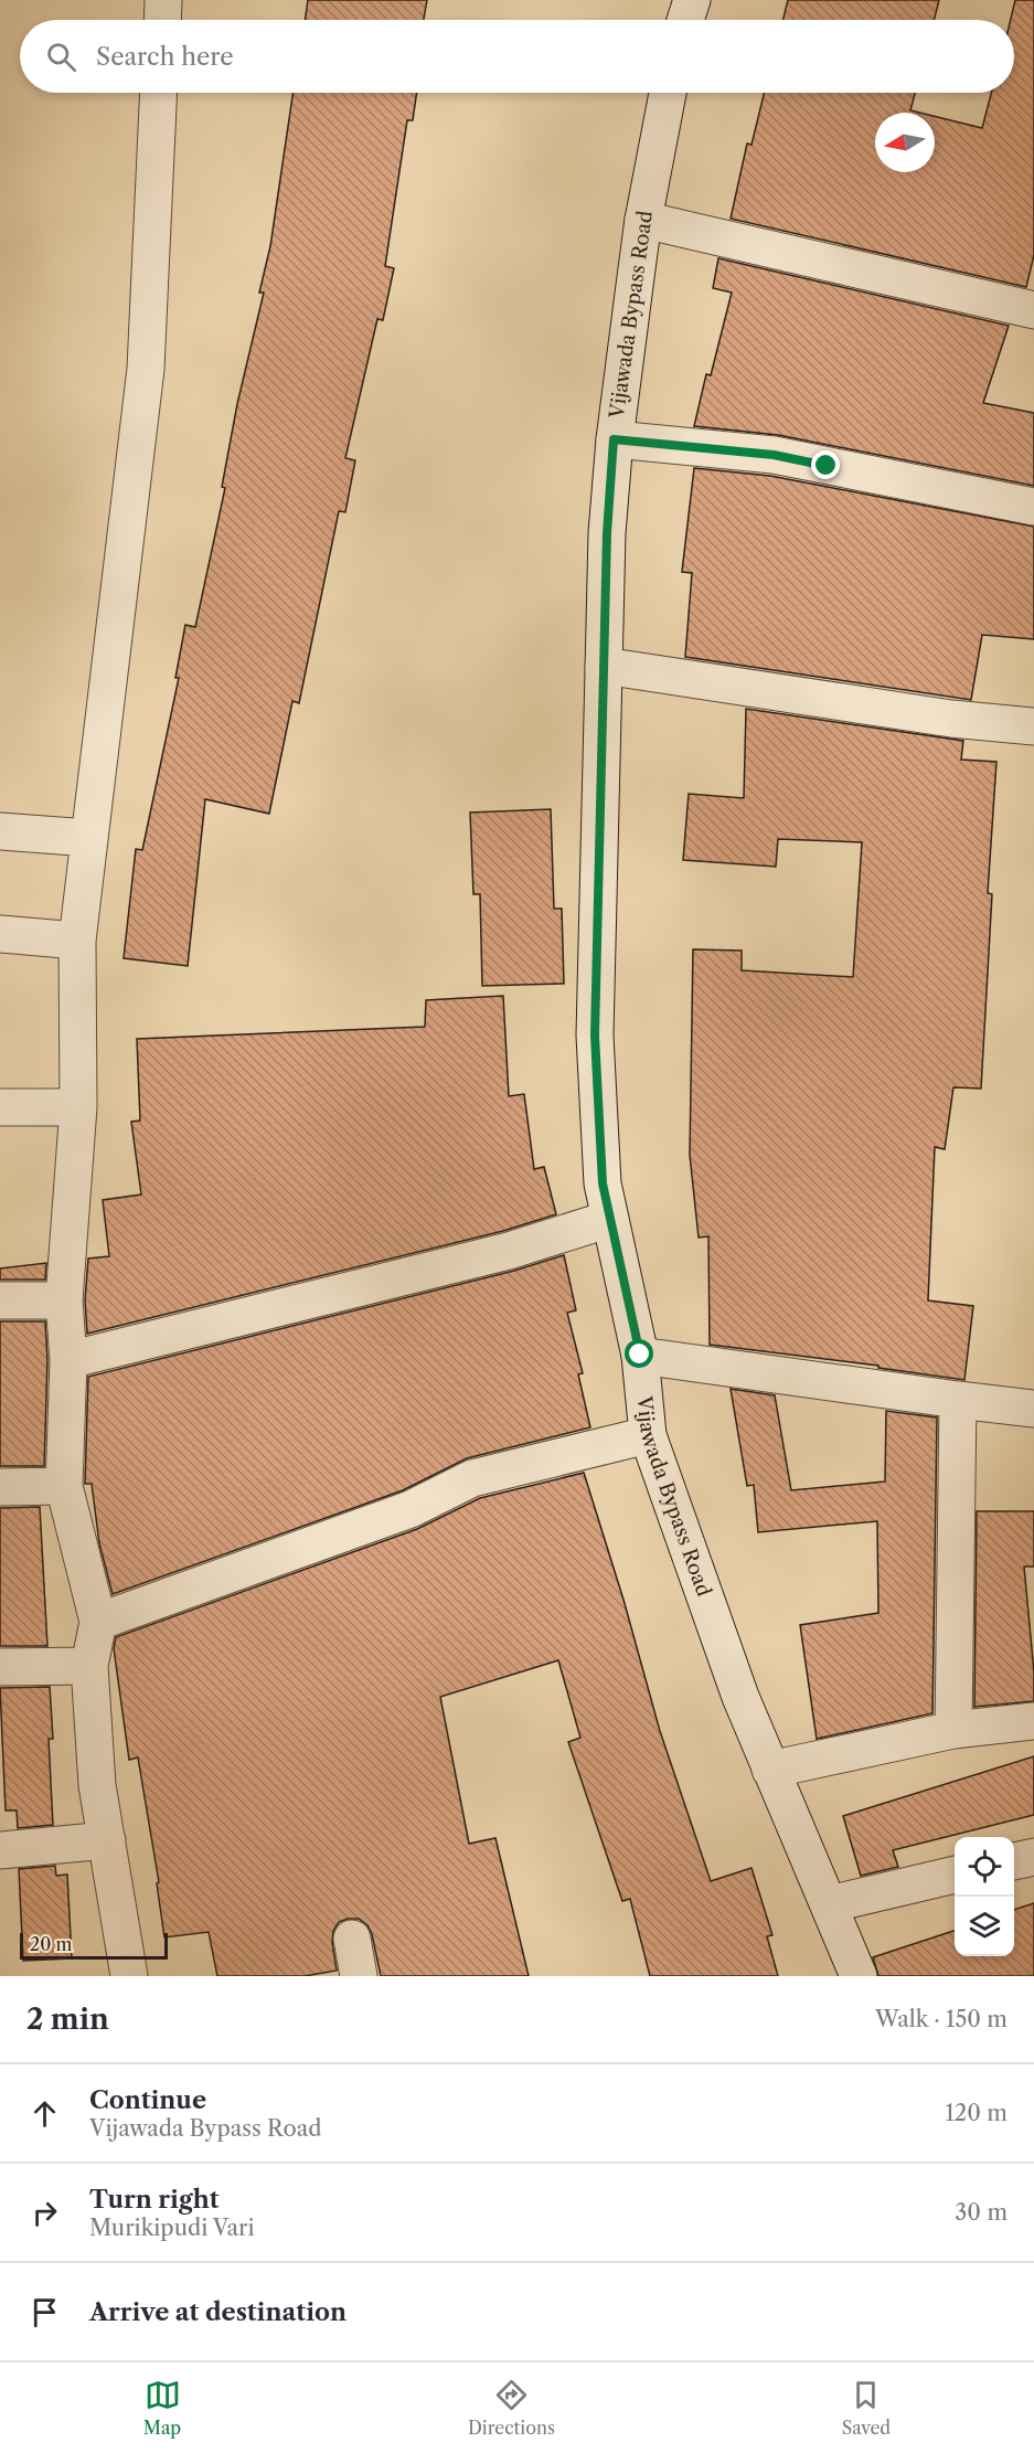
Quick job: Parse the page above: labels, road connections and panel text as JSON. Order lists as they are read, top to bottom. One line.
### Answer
{"streets":{"street":["Vijawada Bypass Road"]},"scale_bar":"20 m","north":"left","page":{"search":"Search here","scale":"20 m","heading":["2 min","Walk · 150 m"],"list":[["Continue","Vijawada Bypass Road","120 m"],["Turn right","Murikipudi Vari","30 m"],"Arrive at destination"],"nav":["Map","Directions","Saved"]}}
